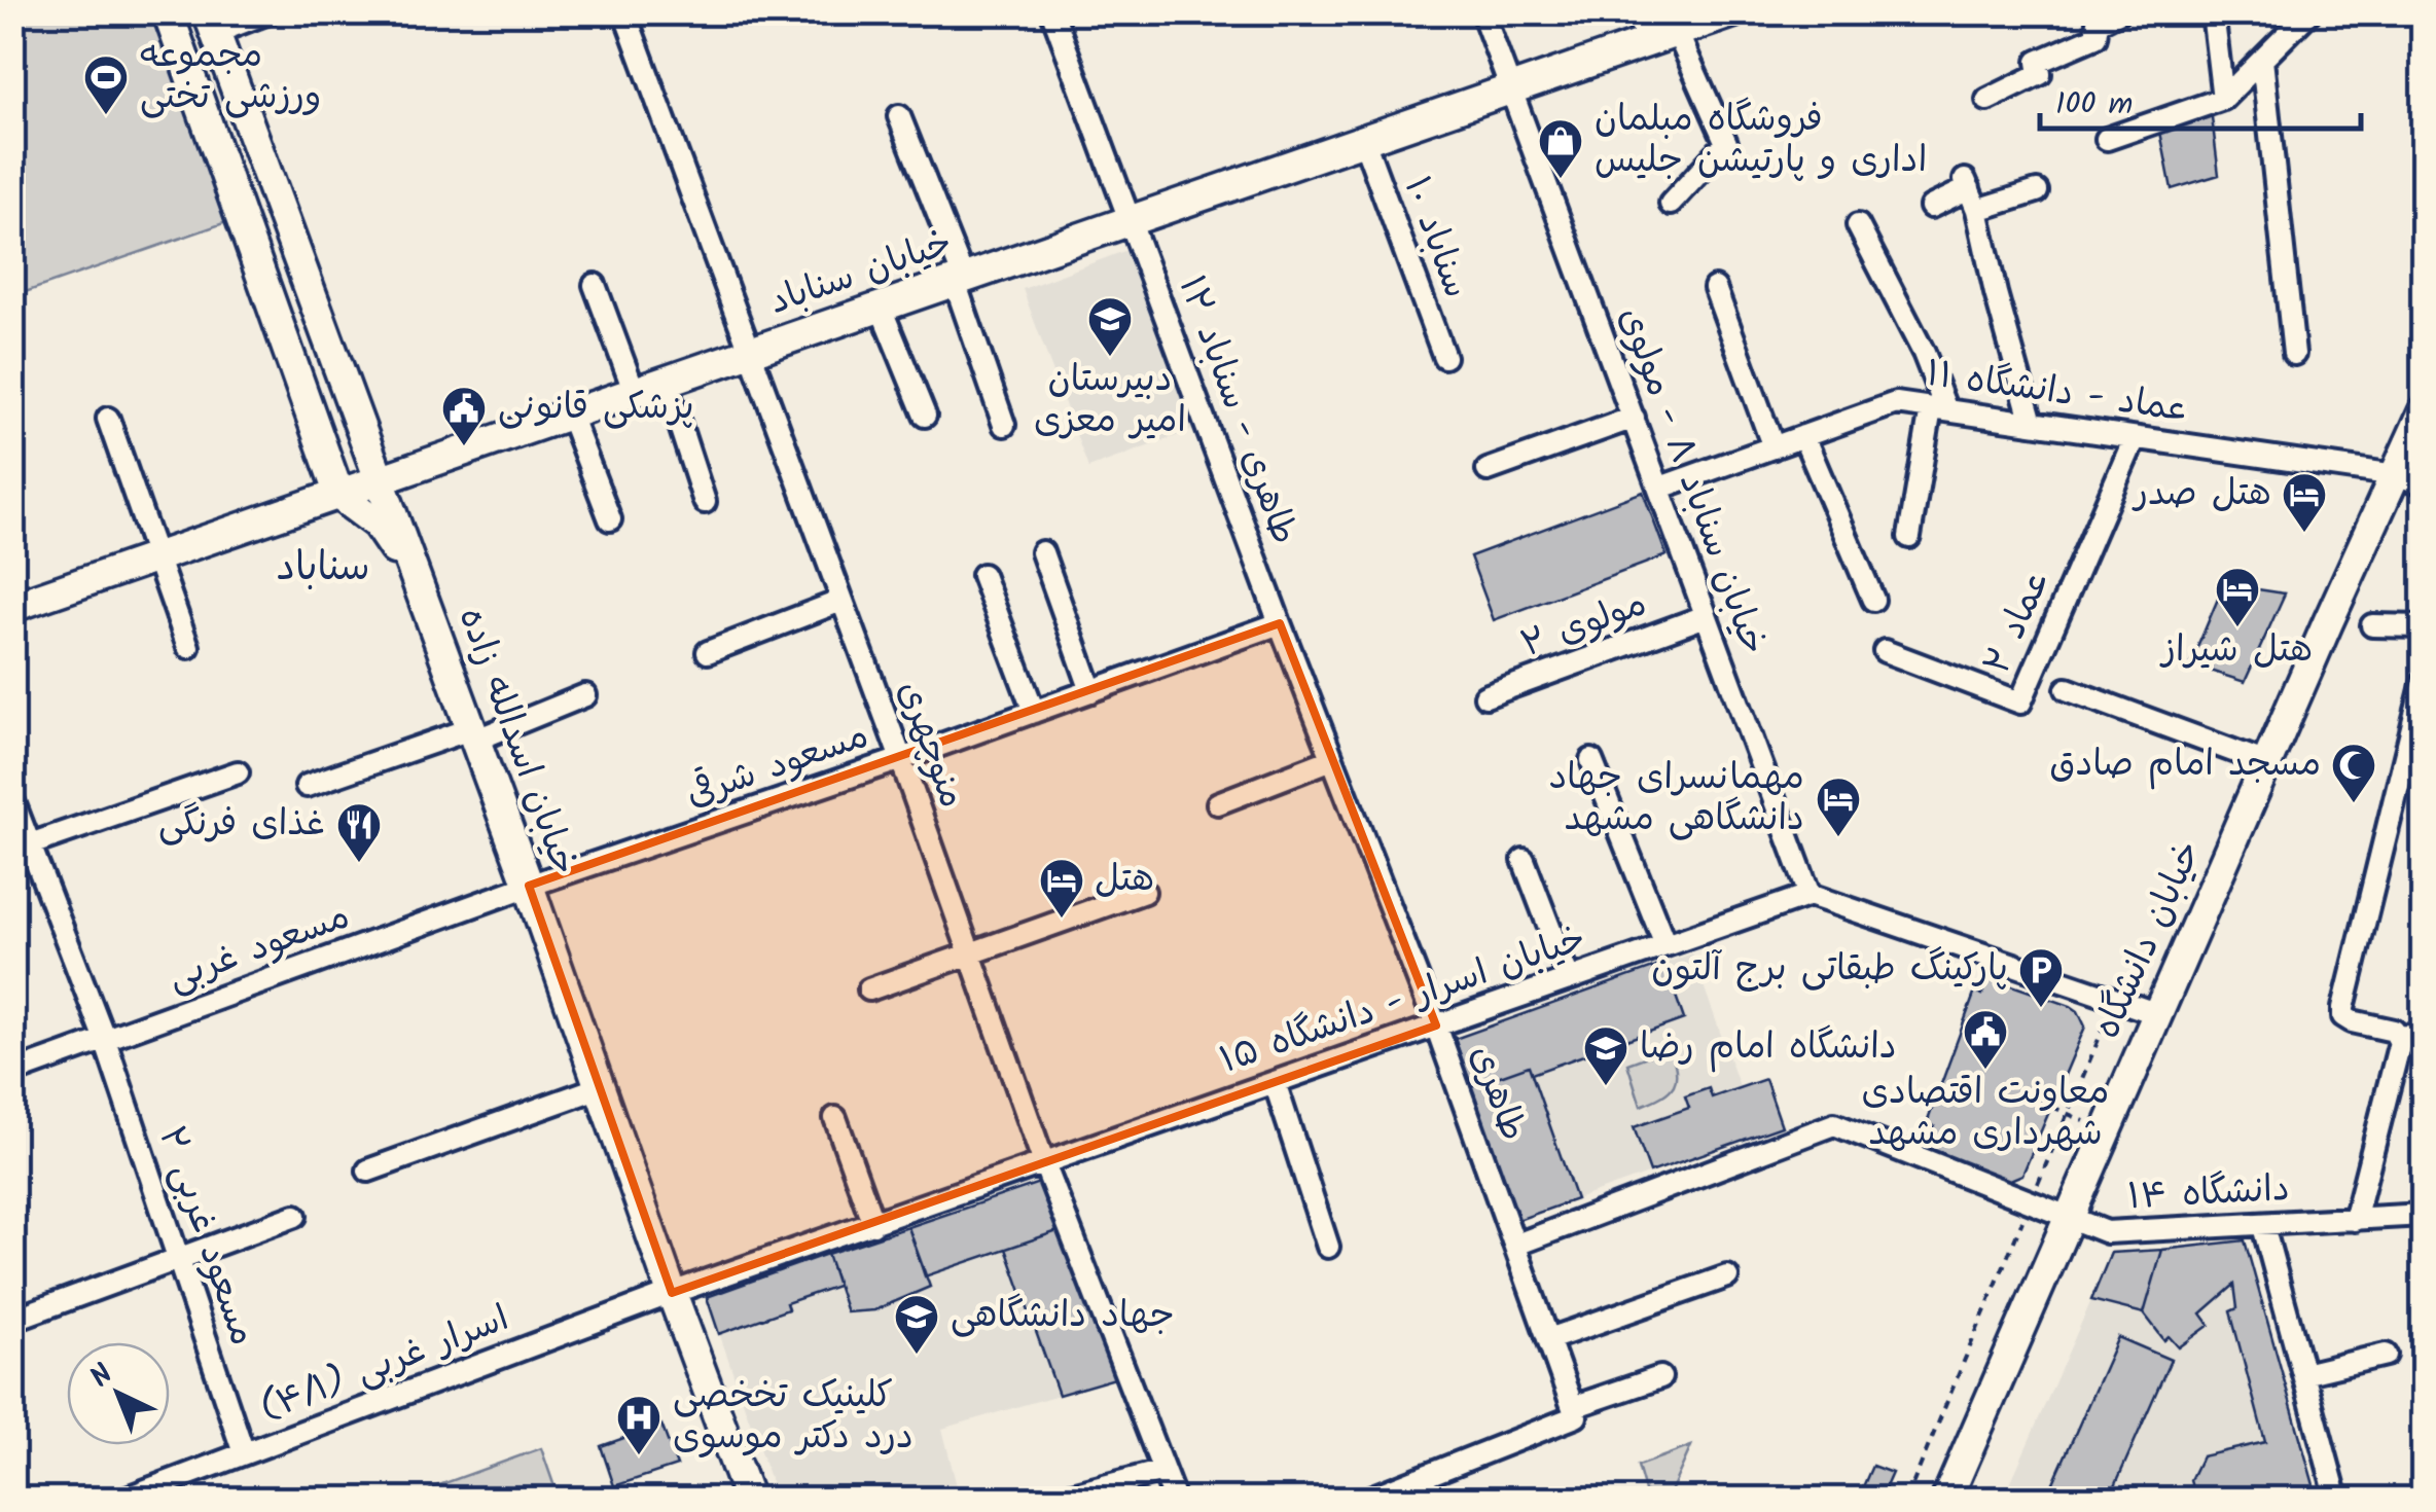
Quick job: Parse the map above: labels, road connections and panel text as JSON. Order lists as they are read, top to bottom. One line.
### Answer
{"streets":{"main road":["خیابان سناباد","خیابان اسدالله زاده","خیابان دانشگاه"],"street":["سناباد ۱۰","عماد - دانشگاه ۱۱","طاهری - سناباد ۱۲","خیابان سناباد ۸ - مولوی","عماد ۲","مولوی ۲","منوچهری","مسعود شرقی","مسعود غربی","خیابان اسرار - دانشگاه ۱۵","طاهری","دانشگاه ۱۴","مسعود غربی ۲","اسرار غربی (۴/۱)"]},"crossings":[["سناباد ۱۰","خیابان سناباد"],["خیابان سناباد","طاهری - سناباد ۱۲"],["خیابان سناباد","خیابان سناباد ۸ - مولوی"],["خیابان سناباد","خیابان اسدالله زاده"],["خیابان سناباد","منوچهری"],["عماد - دانشگاه ۱۱","خیابان سناباد ۸ - مولوی"],["عماد - دانشگاه ۱۱","عماد ۲"],["عماد - دانشگاه ۱۱","خیابان دانشگاه"],["طاهری - سناباد ۱۲","مسعود شرقی"],["طاهری - سناباد ۱۲","طاهری"],["خیابان سناباد ۸ - مولوی","مولوی ۲"],["خیابان سناباد ۸ - مولوی","خیابان اسرار - دانشگاه ۱۵"],["خیابان اسدالله زاده","مسعود شرقی"],["خیابان اسدالله زاده","مسعود غربی"],["خیابان اسدالله زاده","خیابان اسرار - دانشگاه ۱۵"],["خیابان اسدالله زاده","اسرار غربی (۴/۱)"],["منوچهری","مسعود شرقی"],["منوچهری","خیابان اسرار - دانشگاه ۱۵"],["مسعود شرقی","مسعود غربی"],["مسعود شرقی","طاهری"],["خیابان دانشگاه","دانشگاه ۱۴"],["مسعود غربی","مسعود غربی ۲"],["خیابان اسرار - دانشگاه ۱۵","طاهری"],["خیابان اسرار - دانشگاه ۱۵","اسرار غربی (۴/۱)"],["طاهری","دانشگاه ۱۴"],["مسعود غربی ۲","اسرار غربی (۴/۱)"]],"districts":["سناباد"],"places":{"sports":["مجموعه ورزشی تختی"],"shop":["فروشگاه مبلمان اداری و پارتیشن جلیس"],"school or university":["دبیرستان امیر معزی","دانشگاه امام رضا","جهاد دانشگاهی"],"public building":["پزشکی قانونی","معاونت اقتصادی شهرداری مشهد"],"hotel":["هتل صدر","هتل شیراز","مهمانسرای جهاد دانشگاهی مشهد","هتل"],"mosque":["مسجد امام صادق"],"restaurant":["غذای فرنگی"],"parking":["پارکینگ طبقاتی برج آلتون"],"hospital":["کلینیک تخخصی درد دکتر موسوی"]},"scale_bar":"100 m","north":"top left"}
